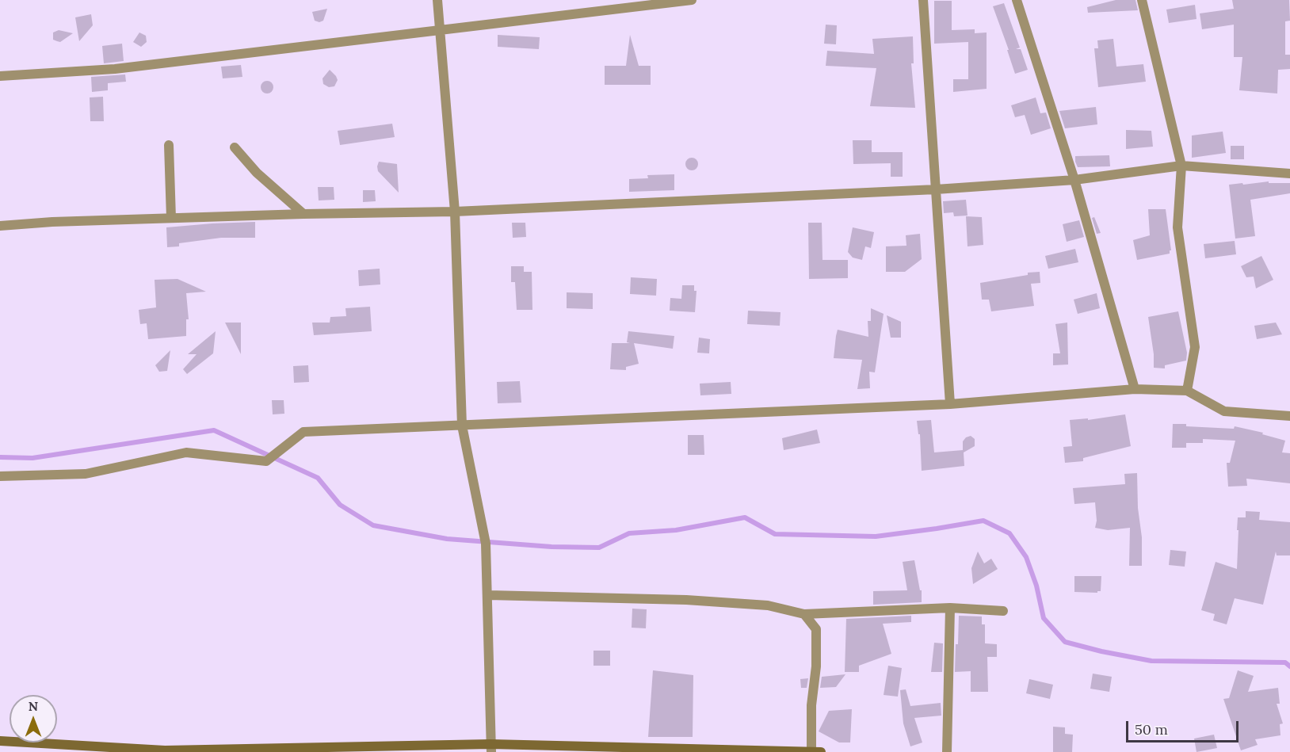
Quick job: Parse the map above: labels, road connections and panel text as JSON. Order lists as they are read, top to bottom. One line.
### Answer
{"scale_bar":"50 m","north":"top"}
